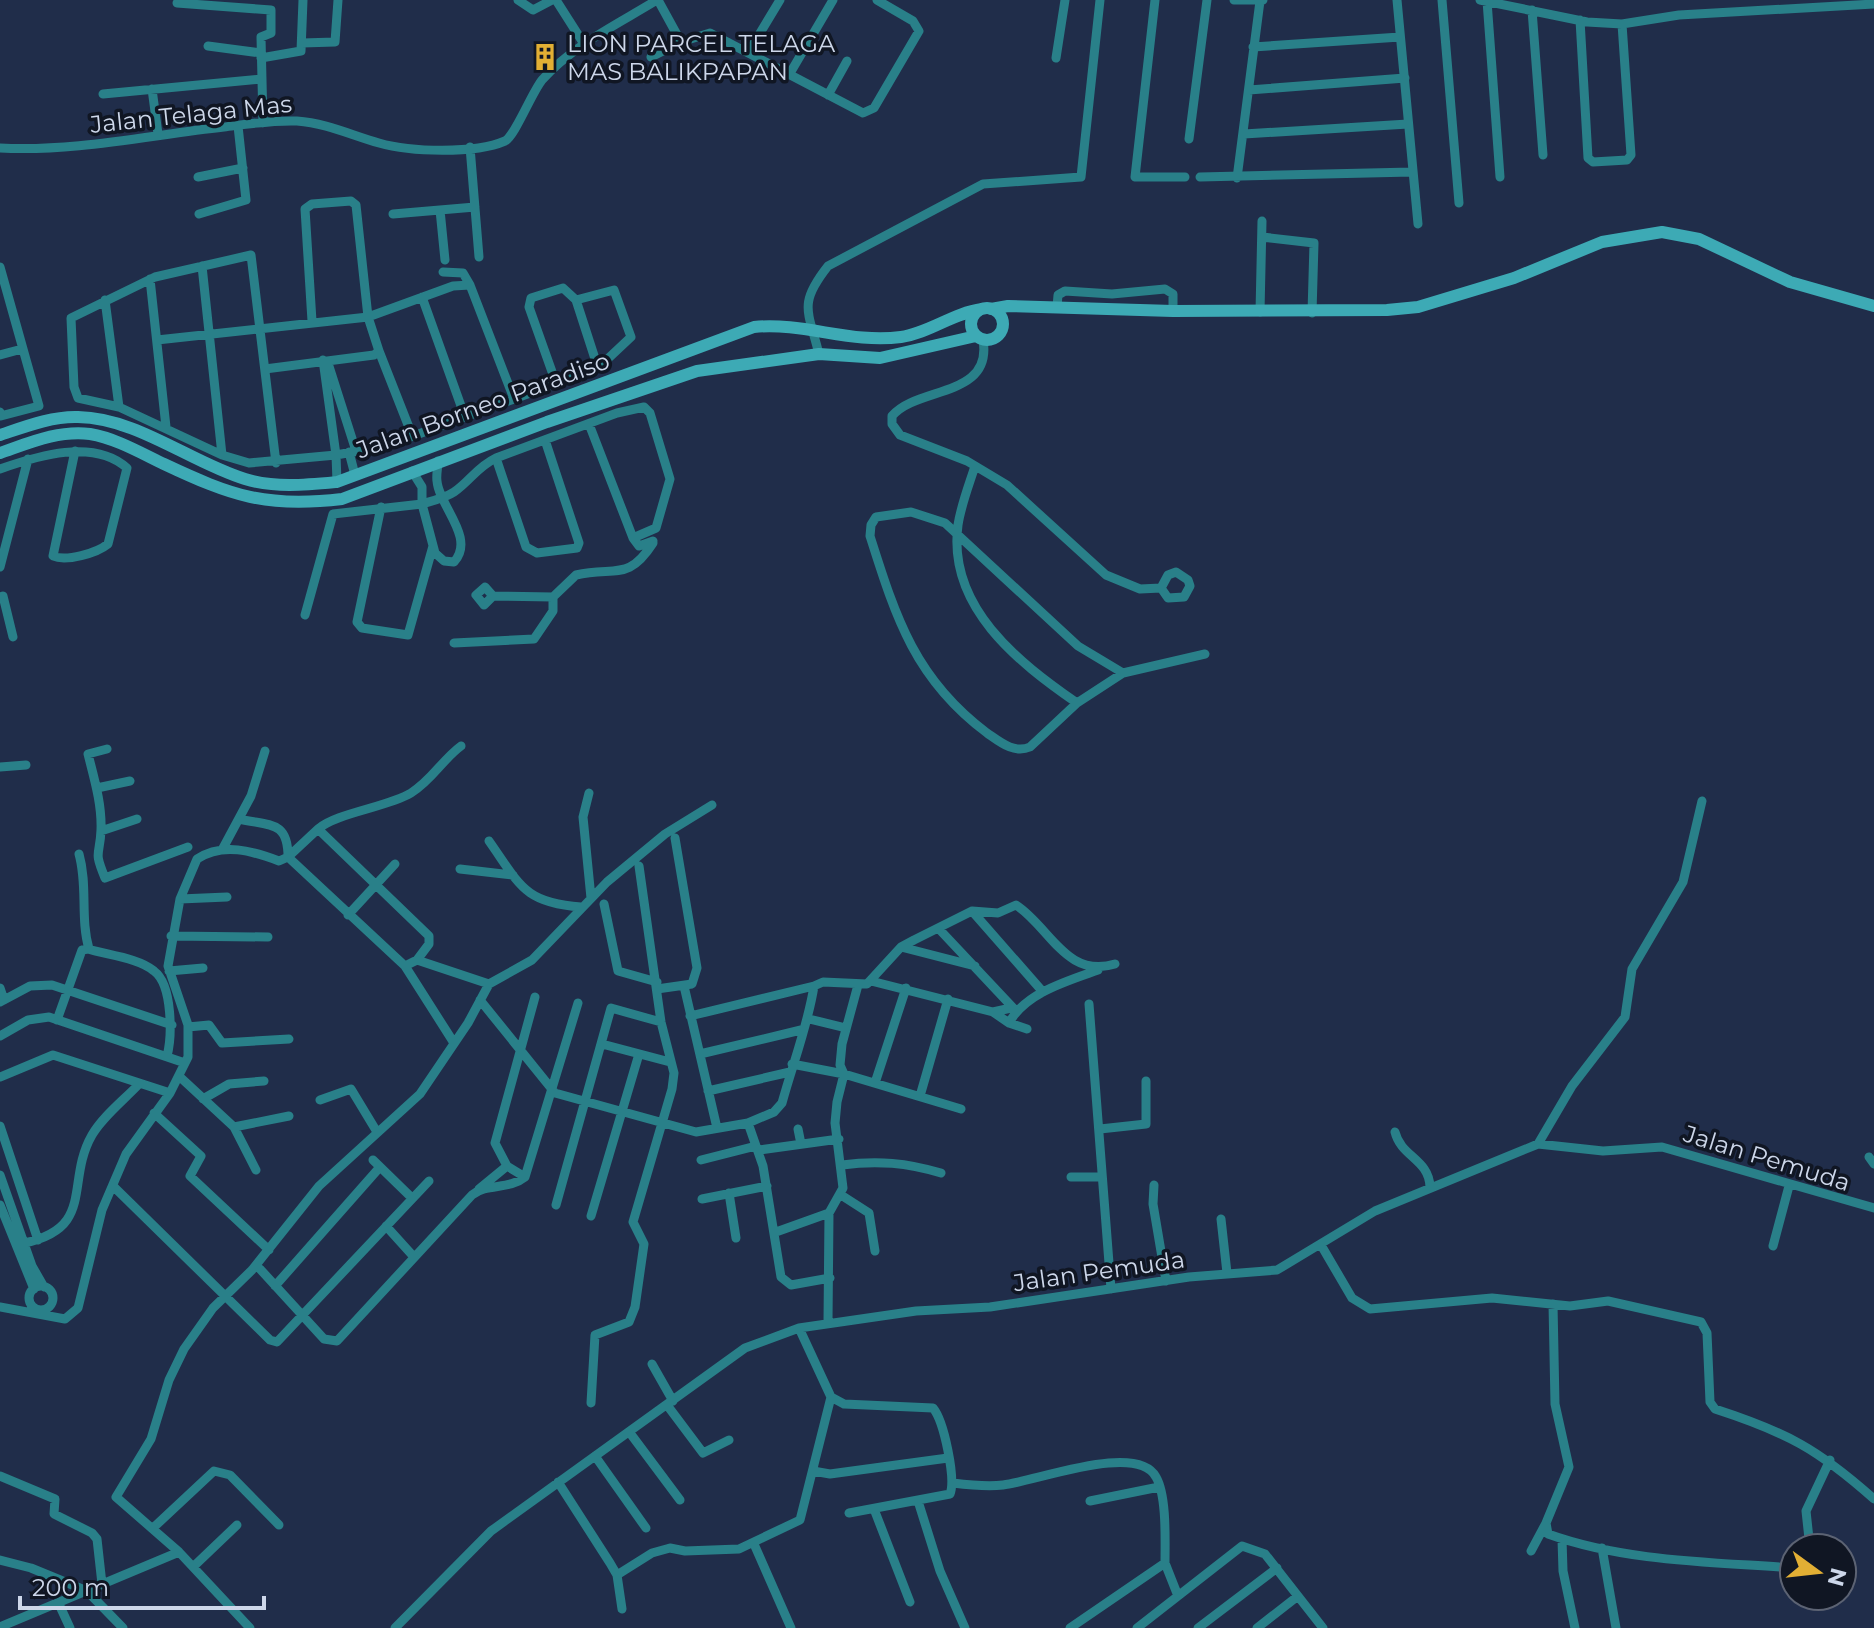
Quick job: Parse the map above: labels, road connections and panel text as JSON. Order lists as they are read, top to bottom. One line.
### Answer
{"streets":{"street":["Jalan Telaga Mas","Jalan Borneo Paradiso","Jalan Pemuda"]},"places":{"building":["LION PARCEL TELAGA MAS BALIKPAPAN"]},"scale_bar":"200 m","north":"right"}
